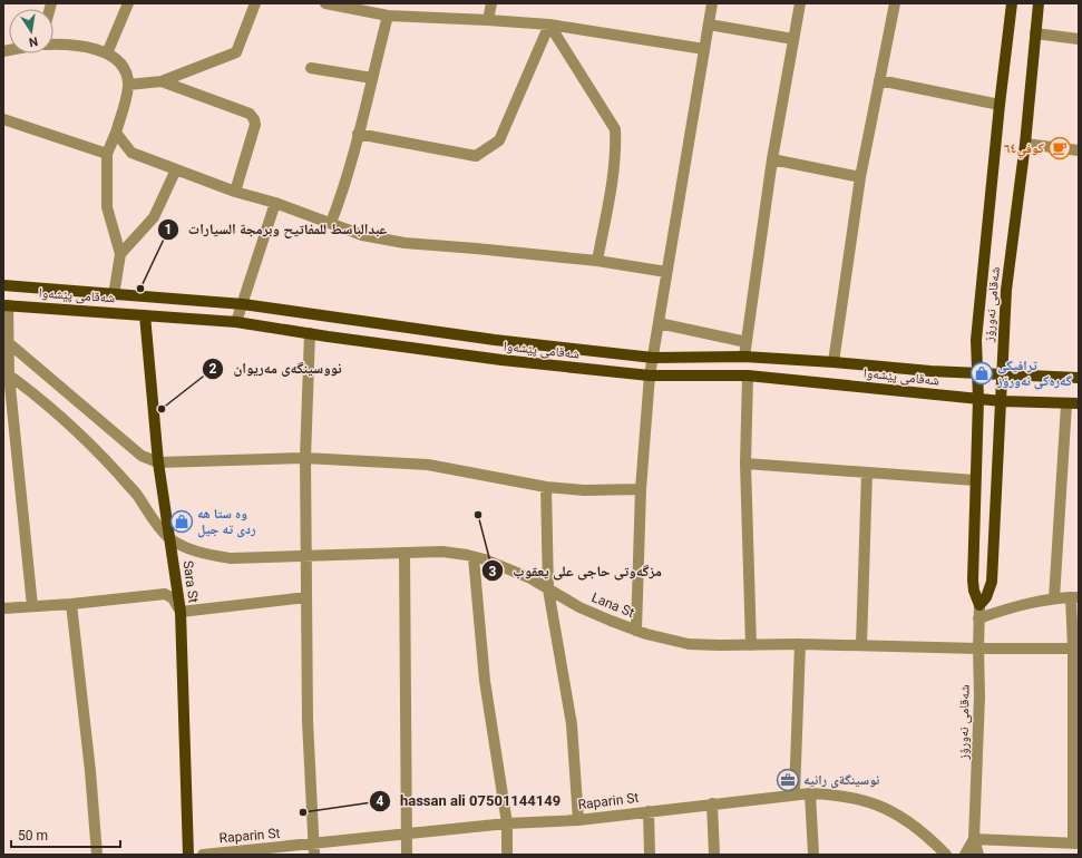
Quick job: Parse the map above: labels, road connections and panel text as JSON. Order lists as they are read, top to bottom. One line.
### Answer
{"streets":{"main road":["شەقامی پێشەوا","شەقامی نەورۆز","Sara St"],"street":["Lana St","Raparin St"]},"crossings":[["شەقامی پێشەوا","شەقامی نەورۆز"],["شەقامی پێشەوا","Sara St"],["شەقامی نەورۆز","Lana St"],["Sara St","Lana St"]],"places":{"cafe":["كوفي٦٤"],"other":["عبدالباسط للمفاتيح وبرمجة السيارات","نووسینگەی مەریوان","مزگەوتی حاجی علی یعقوب","hassan ali 07501144149"],"shop":["ترافیکی گەرەکی نەورۆز","وه ستا هه ردى ته جيل"],"office":["نوسينگةى رانيه"]},"scale_bar":"50 m","north":"bottom"}
